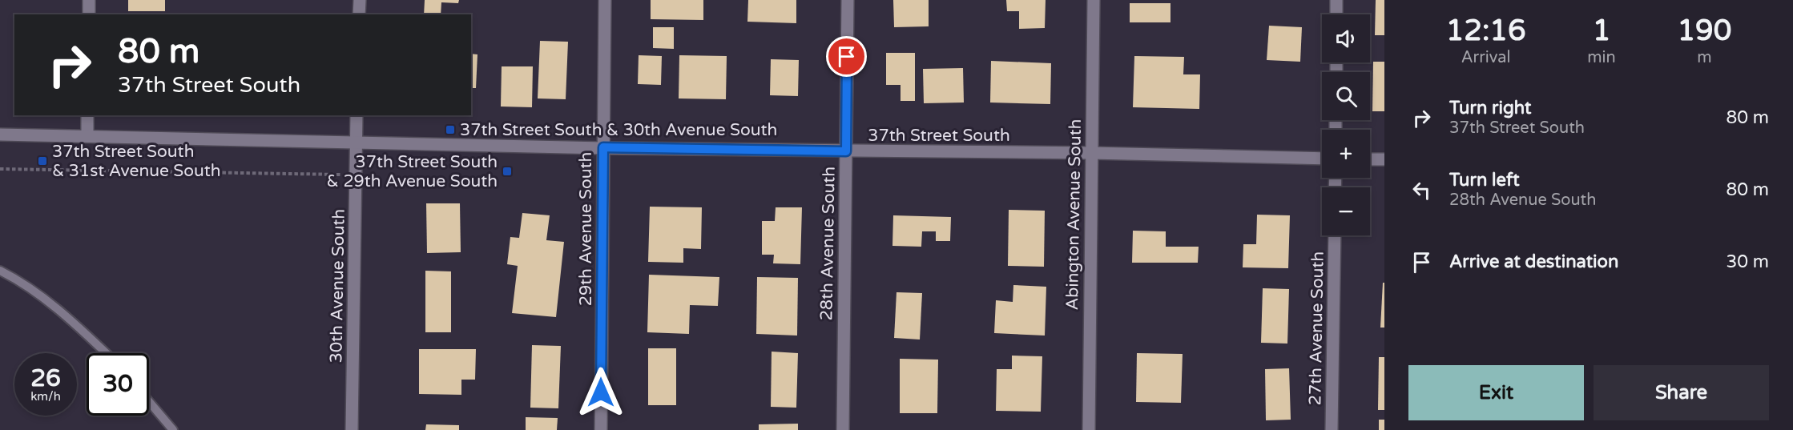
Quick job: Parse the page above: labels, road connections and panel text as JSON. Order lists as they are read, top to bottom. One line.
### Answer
{"streets":{"street":["37th Street South","Abington Avenue South","29th Avenue South","28th Avenue South","30th Avenue South","27th Avenue South"]},"crossings":[["37th Street South","Abington Avenue South"],["37th Street South","29th Avenue South"],["37th Street South","28th Avenue South"],["37th Street South","30th Avenue South"]],"places":{"transit":["37th Street South & 30th Avenue South","37th Street South & 31st Avenue South","37th Street South & 29th Avenue South"]},"page":{"eta":["12:16","Arrival","1","min","190","m"],"map_buttons":["+","−"],"turn":["80 m","37th Street South"],"list":[{"name":"Turn right","note":"37th Street South","value":"80 m"},{"name":"Turn left","note":"28th Avenue South","value":"80 m"},{"name":"Arrive at destination","value":"30 m"}],"speed":"26 km/h","limit":"30","buttons":["Exit","Share"]}}
